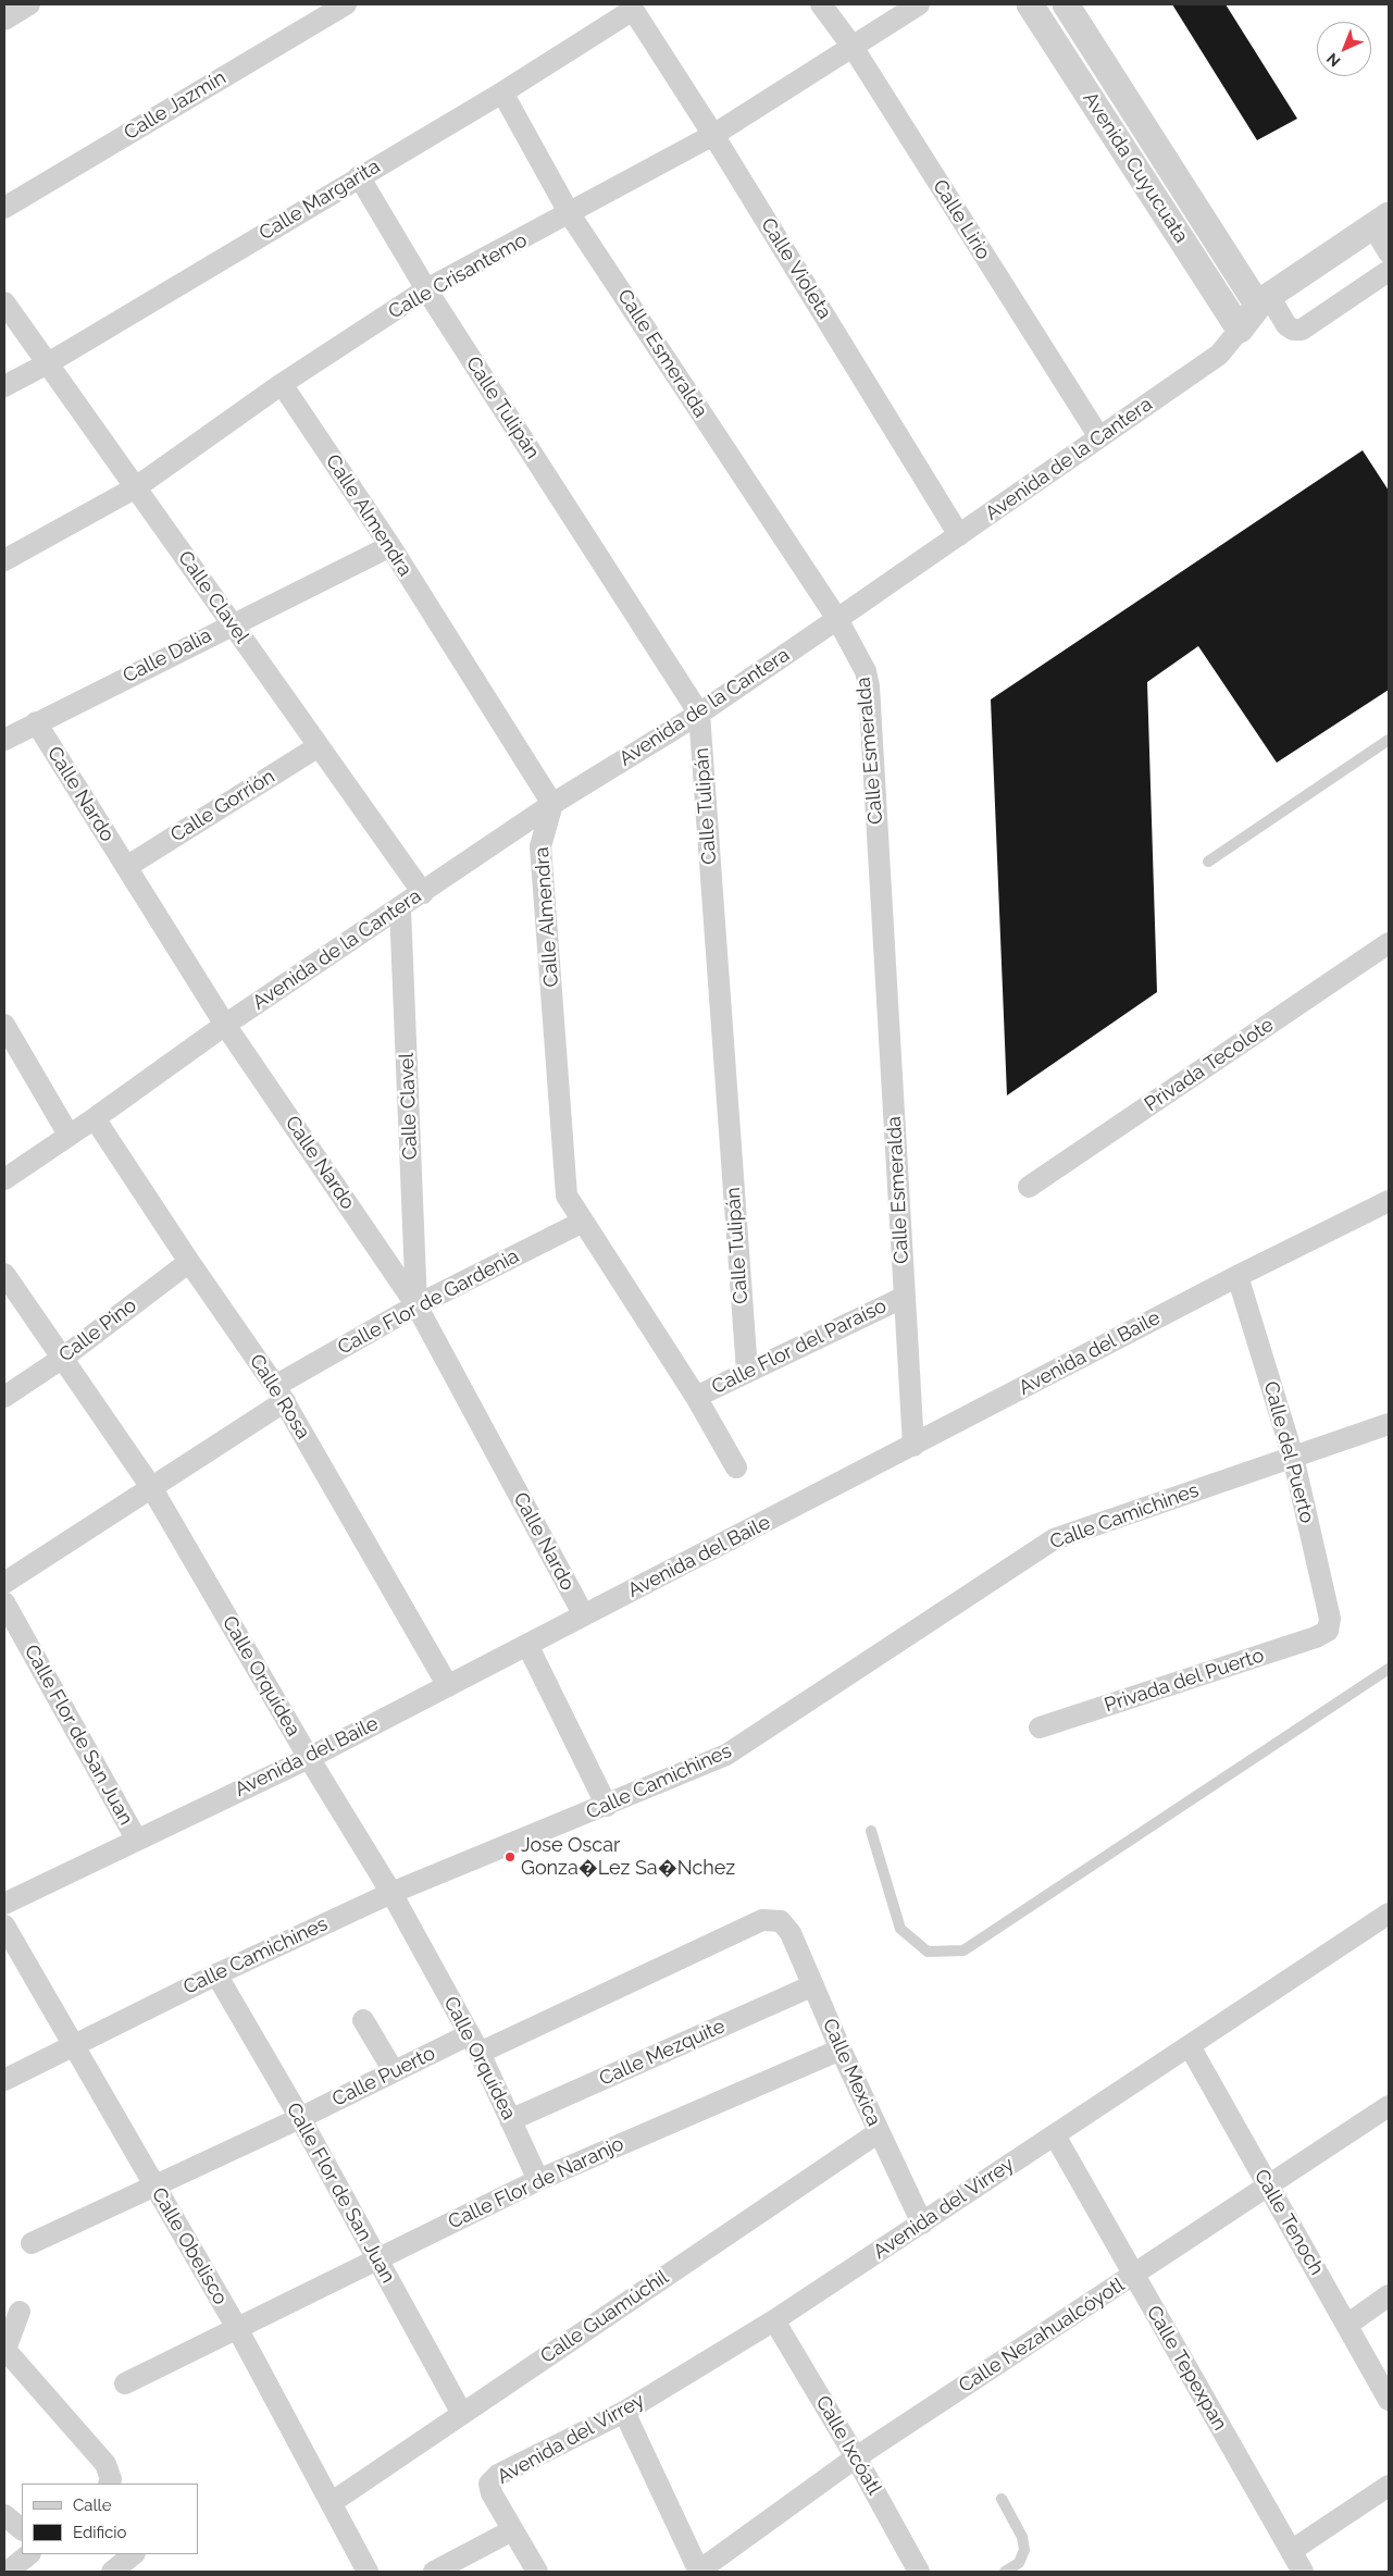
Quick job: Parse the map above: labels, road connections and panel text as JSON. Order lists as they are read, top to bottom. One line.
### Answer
{"streets":{"street":["Calle Jazmín","Avenida Cuyucuata","Calle Margarita","Calle Lirio","Calle Violeta","Calle Crisantemo","Calle Esmeralda","Calle Tulipán","Avenida de la Cantera","Calle Almendra","Calle Clavel","Calle Dalia","Calle Nardo","Calle Gorrión","Privada Tecolote","Calle Flor de Gardenia","Calle Pino","Calle Flor del Paraíso","Avenida del Baile","Calle Rosa","Calle del Puerto","Calle Camichines","Calle Orquídea","Privada del Puerto","Calle Flor de San Juan","Calle Mezquite","Calle Mexica","Calle Puerto","Calle Flor de Naranjo","Avenida del Virrey","Calle Tenoch","Calle Obelisco","Calle Guamúchil","Calle Nezahualcóyotl","Calle Tepexpan","Calle Ixcóatl"]},"crossings":[["Avenida Cuyucuata","Avenida de la Cantera"],["Calle Margarita","Calle Violeta"],["Calle Margarita","Calle Esmeralda"],["Calle Margarita","Calle Tulipán"],["Calle Margarita","Calle Clavel"],["Calle Lirio","Calle Crisantemo"],["Calle Lirio","Avenida de la Cantera"],["Calle Violeta","Calle Crisantemo"],["Calle Violeta","Avenida de la Cantera"],["Calle Crisantemo","Calle Esmeralda"],["Calle Crisantemo","Calle Tulipán"],["Calle Crisantemo","Calle Almendra"],["Calle Crisantemo","Calle Clavel"],["Calle Esmeralda","Avenida de la Cantera"],["Calle Esmeralda","Calle Flor del Paraíso"],["Calle Esmeralda","Avenida del Baile"],["Calle Tulipán","Avenida de la Cantera"],["Calle Tulipán","Calle Flor del Paraíso"],["Avenida de la Cantera","Calle Almendra"],["Avenida de la Cantera","Calle Clavel"],["Avenida de la Cantera","Calle Nardo"],["Avenida de la Cantera","Calle Rosa"],["Calle Almendra","Calle Dalia"],["Calle Almendra","Calle Flor de Gardenia"],["Calle Almendra","Calle Flor del Paraíso"],["Calle Clavel","Calle Dalia"],["Calle Clavel","Calle Nardo"],["Calle Clavel","Calle Gorrión"],["Calle Clavel","Calle Flor de Gardenia"],["Calle Dalia","Calle Nardo"],["Calle Nardo","Calle Gorrión"],["Calle Nardo","Calle Flor de Gardenia"],["Calle Nardo","Avenida del Baile"],["Calle Flor de Gardenia","Calle Rosa"],["Calle Flor de Gardenia","Calle Orquídea"],["Calle Pino","Calle Rosa"],["Calle Pino","Calle Orquídea"],["Avenida del Baile","Calle Rosa"],["Avenida del Baile","Calle del Puerto"],["Avenida del Baile","Calle Orquídea"],["Avenida del Baile","Calle Flor de San Juan"],["Calle del Puerto","Calle Camichines"],["Calle del Puerto","Privada del Puerto"],["Calle Camichines","Calle Orquídea"],["Calle Camichines","Calle Flor de San Juan"],["Calle Camichines","Calle Obelisco"],["Calle Orquídea","Calle Mezquite"],["Calle Orquídea","Calle Puerto"],["Calle Orquídea","Calle Flor de Naranjo"],["Calle Flor de San Juan","Calle Puerto"],["Calle Flor de San Juan","Calle Flor de Naranjo"],["Calle Flor de San Juan","Calle Guamúchil"],["Calle Mezquite","Calle Mexica"],["Calle Mexica","Calle Puerto"],["Calle Mexica","Calle Flor de Naranjo"],["Calle Mexica","Avenida del Virrey"],["Calle Mexica","Calle Guamúchil"],["Calle Puerto","Calle Obelisco"],["Calle Flor de Naranjo","Calle Obelisco"],["Avenida del Virrey","Calle Tenoch"],["Avenida del Virrey","Calle Tepexpan"],["Avenida del Virrey","Calle Ixcóatl"],["Calle Tenoch","Calle Nezahualcóyotl"],["Calle Obelisco","Calle Guamúchil"],["Calle Nezahualcóyotl","Calle Tepexpan"],["Calle Nezahualcóyotl","Calle Ixcóatl"]],"places":["Jose Oscar Gonza�Lez Sa�Nchez"],"legend":["Calle","Edificio"],"north":"bottom left"}
